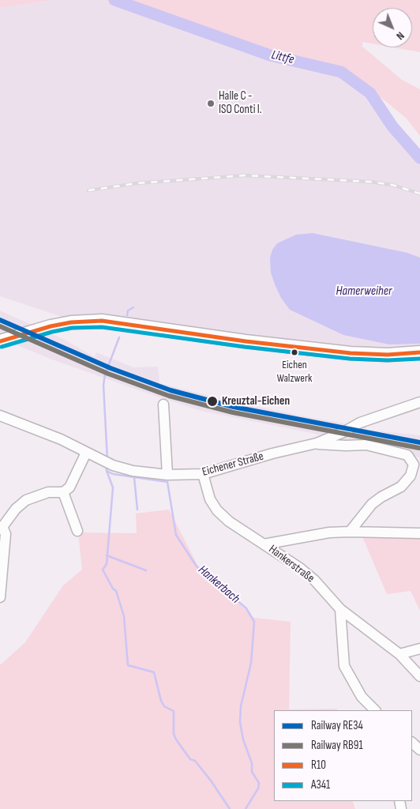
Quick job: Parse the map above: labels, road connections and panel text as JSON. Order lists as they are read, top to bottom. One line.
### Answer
{"streets":{"street":["Eichener Straße","Hankerstraße"]},"crossings":[["Eichener Straße","Hankerstraße"]],"water":["Littfe","Hamerweiher","Hankerbach"],"places":["Halle C - ISO Conti I.","Eichen Walzwerk","Kreuztal-Eichen"],"lines":["rail line RE34","transit line R10","rail line RB91","transit line A341"],"legend":["Railway RE34","Railway RB91","R10","A341"],"north":"bottom right"}
